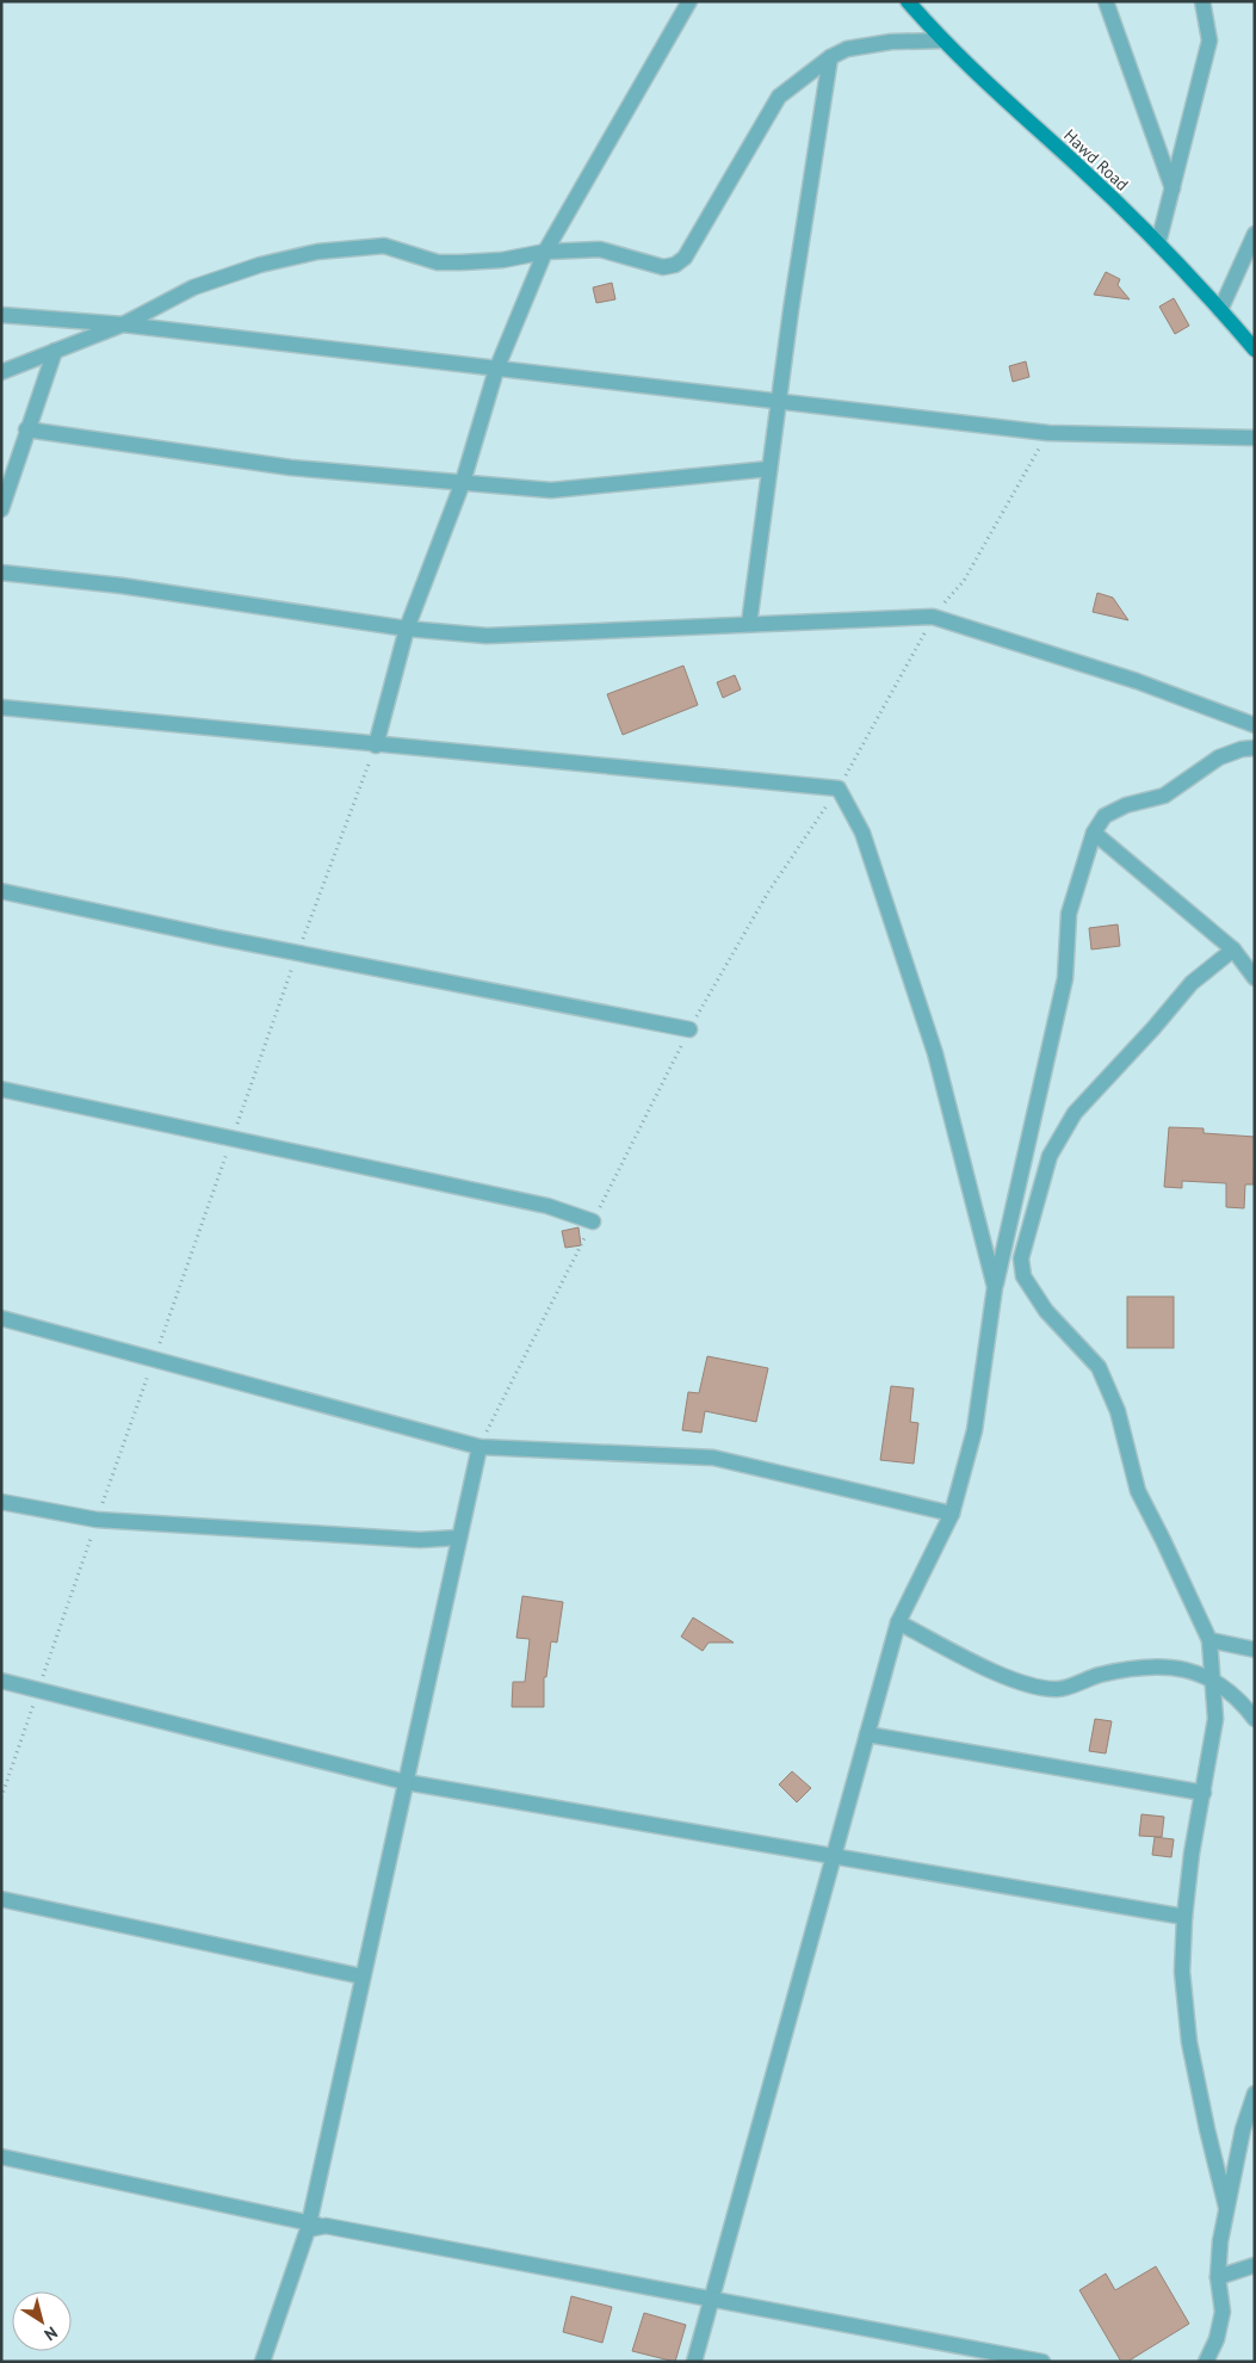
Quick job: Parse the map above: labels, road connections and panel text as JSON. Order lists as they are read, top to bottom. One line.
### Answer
{"streets":{"main road":["Hawd Road"]},"north":"bottom right"}
